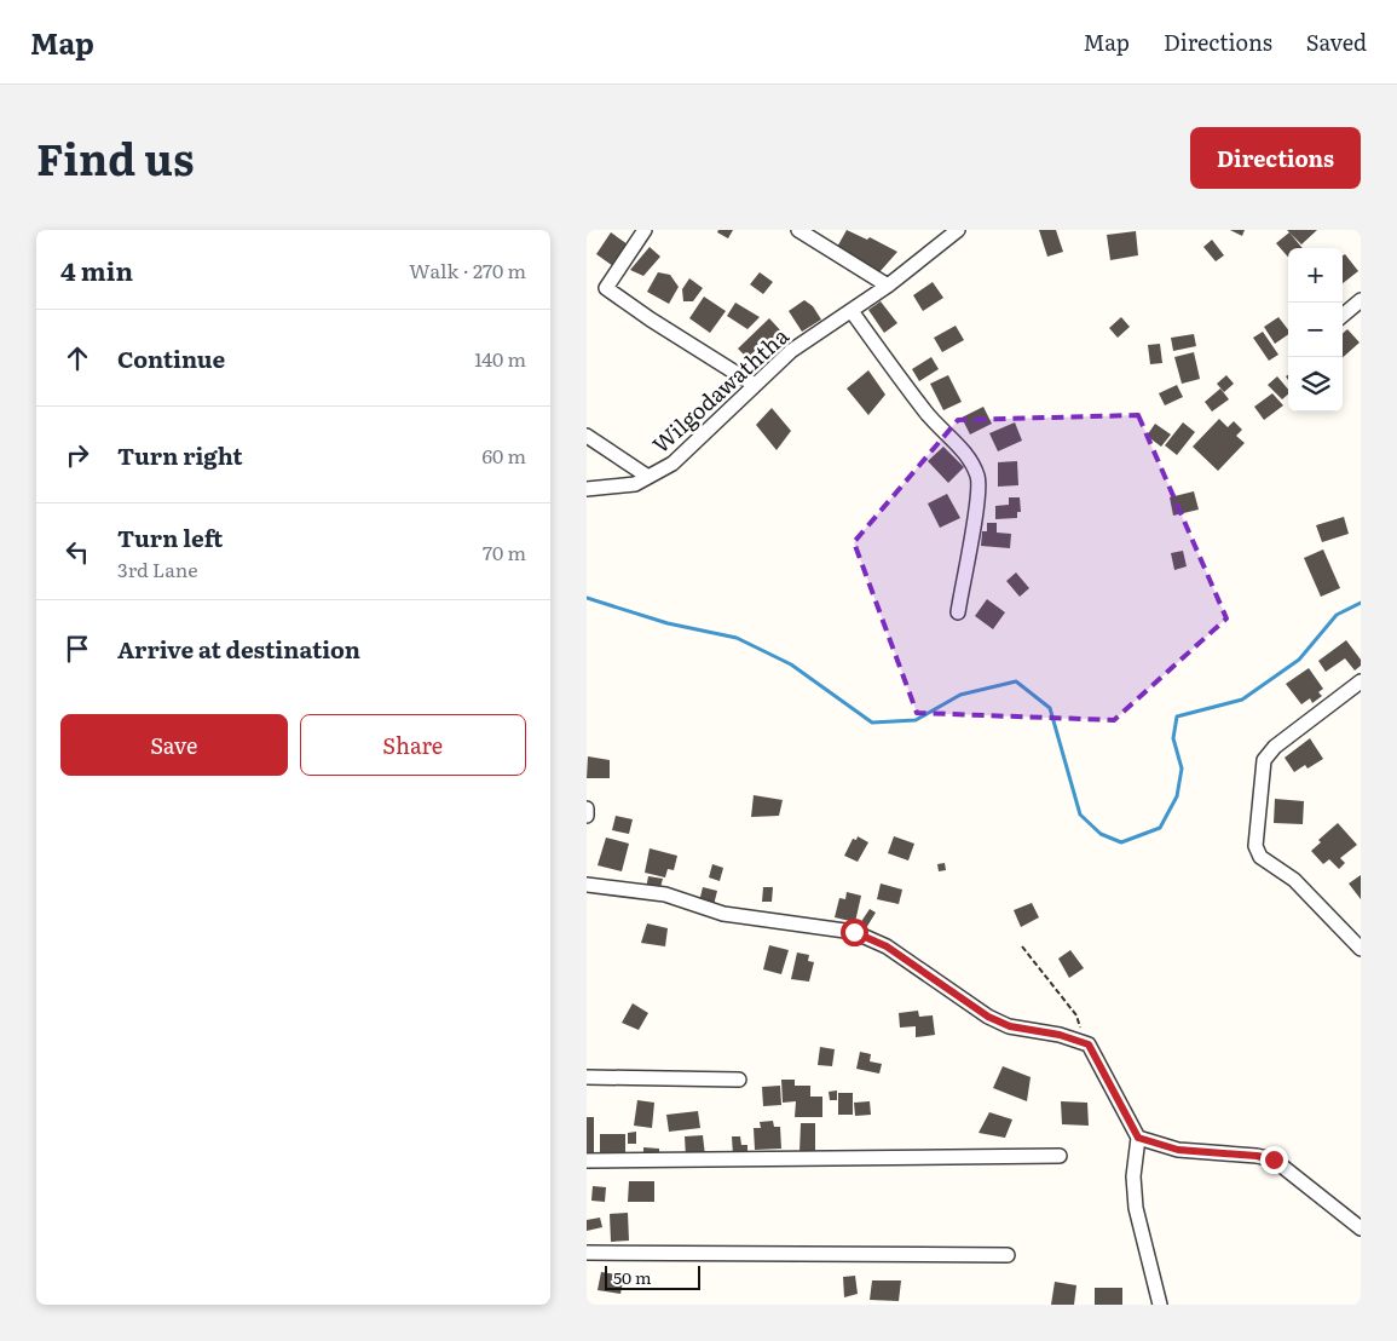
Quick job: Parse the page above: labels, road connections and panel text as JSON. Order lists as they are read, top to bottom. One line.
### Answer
{"streets":{"street":["Wilgodawaththa"]},"scale_bar":"50 m","page":{"header":"Map","nav":["Map","Directions","Saved"],"title":"Find us","buttons":["Directions",["Save","Share"]],"heading":["4 min","Walk · 270 m"],"map_buttons":["+","−"],"list":[["Continue","140 m"],["Turn right","60 m"],["Turn left","3rd Lane","70 m"],"Arrive at destination"],"scale":"50 m"}}
